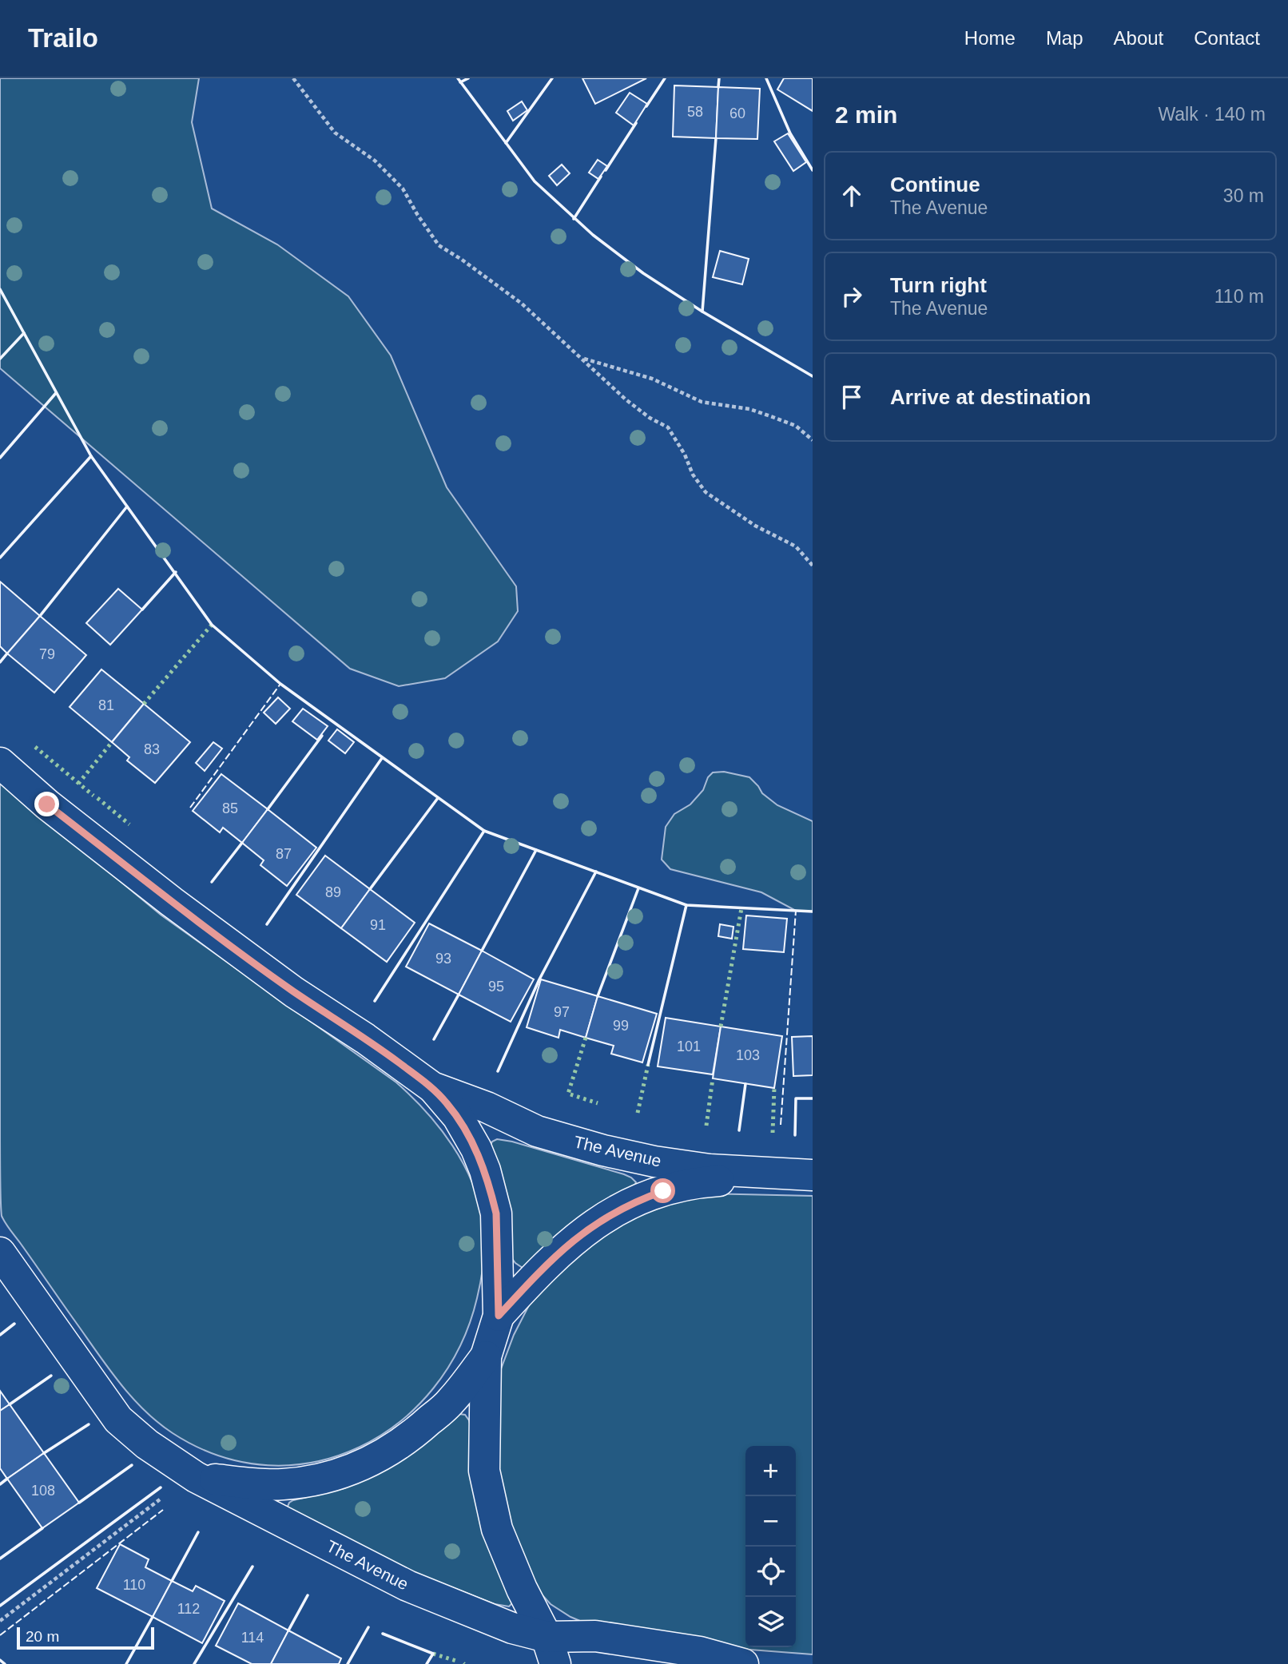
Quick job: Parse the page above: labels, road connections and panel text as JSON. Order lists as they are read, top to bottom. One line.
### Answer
{"streets":{"street":["The Avenue"]},"house_numbers":["58","60","79","81","83","85","87","89","91","93","95","97","99","101","103","108","110","112","114"],"scale_bar":"20 m","page":{"header":"Trailo","nav":["Home","Map","About","Contact"],"heading":["2 min","Walk · 140 m"],"list":[["Continue","The Avenue","30 m"],["Turn right","The Avenue","110 m"],"Arrive at destination"],"map_buttons":["+","−"],"scale":"20 m"}}
